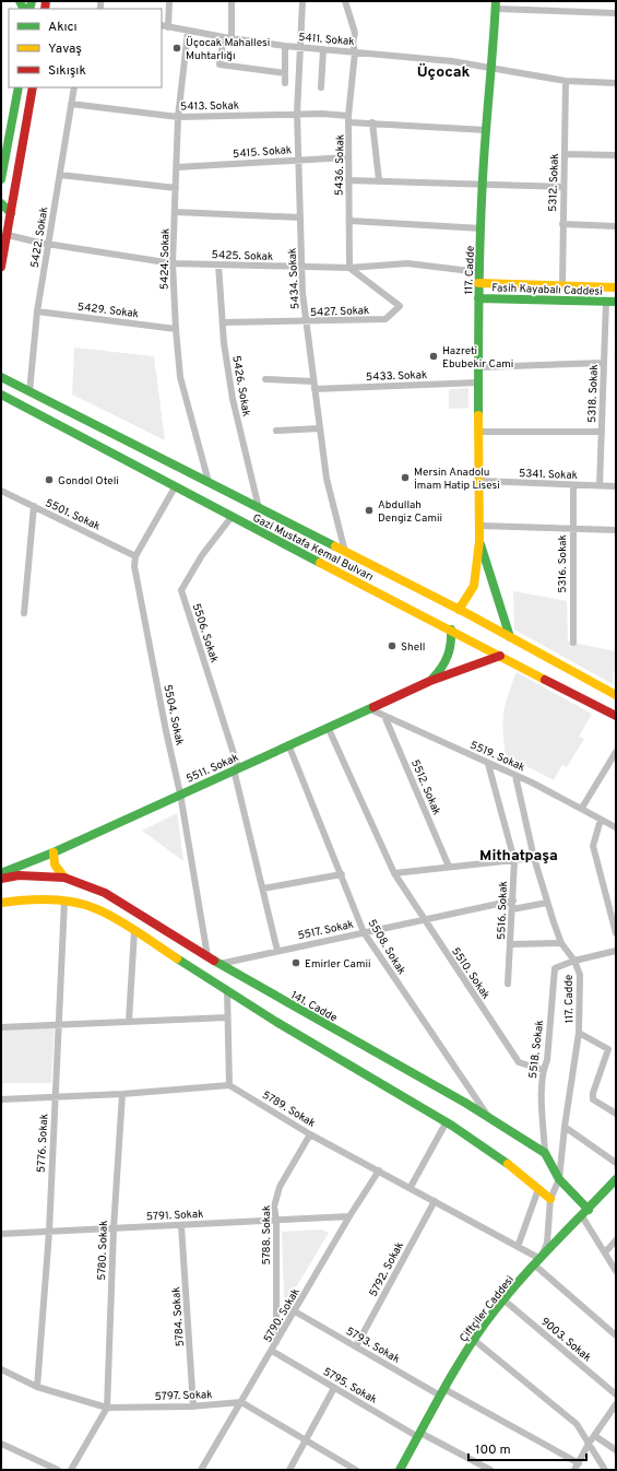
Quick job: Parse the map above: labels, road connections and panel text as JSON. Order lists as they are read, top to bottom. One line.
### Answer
{"streets":{"main road":["117. Cadde","Fasih Kayabalı Caddesi","Gazi Mustafa Kemal Bulvarı","5511. Sokak","141. Cadde","Çiftçiler Caddesi"],"street":["5411. Sokak","5413. Sokak","5415. Sokak","5436. Sokak","5312. Sokak","5422. Sokak","5425. Sokak","5424. Sokak","5434. Sokak","5429. Sokak","5427. Sokak","5433. Sokak","5426. Sokak","5318. Sokak","5341. Sokak","5501. Sokak","5316. Sokak","5506. Sokak","5504. Sokak","5519. Sokak","5512. Sokak","5516. Sokak","5517. Sokak","5508. Sokak","5510. Sokak","5518. Sokak","5789. Sokak","5776. Sokak","5791. Sokak","5788. Sokak","5780. Sokak","5792. Sokak","5790. Sokak","5784. Sokak","9003. Sokak","5793. Sokak","5795. Sokak","5797. Sokak"]},"crossings":[["5411. Sokak","5436. Sokak"],["5411. Sokak","5312. Sokak"],["5411. Sokak","5424. Sokak"],["5411. Sokak","117. Cadde"],["5411. Sokak","5434. Sokak"],["5413. Sokak","5436. Sokak"],["5413. Sokak","5422. Sokak"],["5413. Sokak","5424. Sokak"],["5413. Sokak","117. Cadde"],["5413. Sokak","5434. Sokak"],["5415. Sokak","5436. Sokak"],["5415. Sokak","5424. Sokak"],["5415. Sokak","5434. Sokak"],["5436. Sokak","5425. Sokak"],["5436. Sokak","5427. Sokak"],["5312. Sokak","Fasih Kayabalı Caddesi"],["5422. Sokak","5425. Sokak"],["5422. Sokak","5429. Sokak"],["5422. Sokak","Gazi Mustafa Kemal Bulvarı"],["5425. Sokak","5424. Sokak"],["5425. Sokak","117. Cadde"],["5425. Sokak","5434. Sokak"],["5425. Sokak","5427. Sokak"],["5425. Sokak","5426. Sokak"],["5424. Sokak","5429. Sokak"],["5424. Sokak","Gazi Mustafa Kemal Bulvarı"],["117. Cadde","Fasih Kayabalı Caddesi"],["117. Cadde","5433. Sokak"],["117. Cadde","5341. Sokak"],["117. Cadde","Gazi Mustafa Kemal Bulvarı"],["117. Cadde","5519. Sokak"],["117. Cadde","141. Cadde"],["117. Cadde","5518. Sokak"],["117. Cadde","5789. Sokak"],["117. Cadde","Çiftçiler Caddesi"],["5434. Sokak","5427. Sokak"],["5434. Sokak","5433. Sokak"],["5434. Sokak","Gazi Mustafa Kemal Bulvarı"],["Fasih Kayabalı Caddesi","5318. Sokak"],["5427. Sokak","5426. Sokak"],["5426. Sokak","Gazi Mustafa Kemal Bulvarı"],["5318. Sokak","5341. Sokak"],["5341. Sokak","5316. Sokak"],["5501. Sokak","5504. Sokak"],["Gazi Mustafa Kemal Bulvarı","5506. Sokak"],["Gazi Mustafa Kemal Bulvarı","5511. Sokak"],["5506. Sokak","5511. Sokak"],["5504. Sokak","5511. Sokak"],["5504. Sokak","141. Cadde"],["5519. Sokak","5511. Sokak"],["5519. Sokak","5512. Sokak"],["5519. Sokak","5516. Sokak"],["5511. Sokak","5508. Sokak"],["5511. Sokak","5510. Sokak"],["5516. Sokak","5517. Sokak"],["5517. Sokak","5508. Sokak"],["5517. Sokak","5510. Sokak"],["5517. Sokak","141. Cadde"],["5508. Sokak","141. Cadde"],["5510. Sokak","5518. Sokak"],["141. Cadde","5518. Sokak"],["141. Cadde","Çiftçiler Caddesi"],["5789. Sokak","5788. Sokak"],["5789. Sokak","5792. Sokak"],["5789. Sokak","Çiftçiler Caddesi"],["5789. Sokak","5790. Sokak"],["5776. Sokak","5791. Sokak"],["5776. Sokak","5797. Sokak"],["5791. Sokak","5788. Sokak"],["5791. Sokak","5780. Sokak"],["5791. Sokak","5790. Sokak"],["5791. Sokak","5784. Sokak"],["5788. Sokak","5790. Sokak"],["5780. Sokak","5797. Sokak"],["5792. Sokak","5793. Sokak"],["Çiftçiler Caddesi","9003. Sokak"],["Çiftçiler Caddesi","5793. Sokak"],["Çiftçiler Caddesi","5795. Sokak"],["5790. Sokak","5793. Sokak"],["5790. Sokak","5795. Sokak"],["5790. Sokak","5797. Sokak"],["5784. Sokak","5797. Sokak"]],"districts":["Üçocak","Mithatpaşa"],"places":["Üçocak Mahallesi Muhtarlığı","Hazreti Ebubekir Cami","Mersin Anadolu İmam Hatip Lisesi","Gondol Oteli","Abdullah Dengiz Camii","Shell","Emirler Camii"],"legend":["Akıcı","Yavaş","Sıkışık"],"scale_bar":"100 m"}
